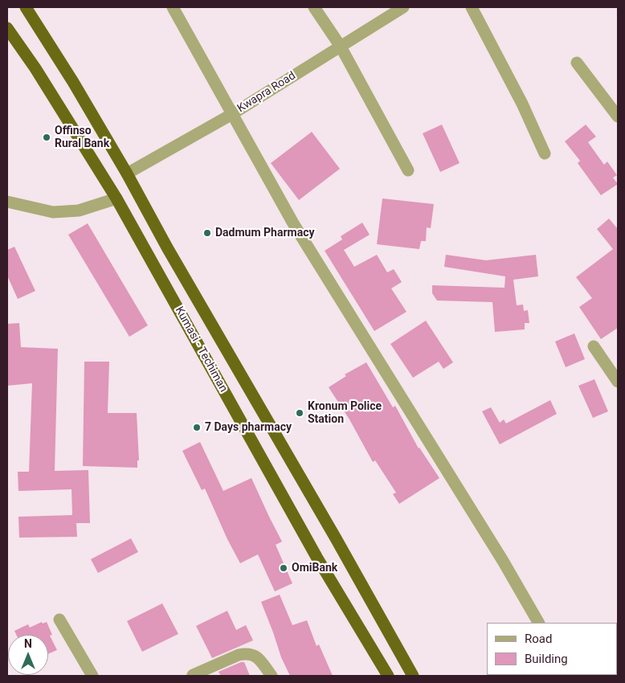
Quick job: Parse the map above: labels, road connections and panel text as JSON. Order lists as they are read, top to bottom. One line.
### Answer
{"streets":{"highway":["Kumasi - Techiman"],"street":["Kwapra Road"]},"places":["Offinso Rural Bank","Dadmum Pharmacy","Kronum Police Station","7 Days pharmacy","OmiBank"],"legend":["Road","Building"],"north":"top"}
